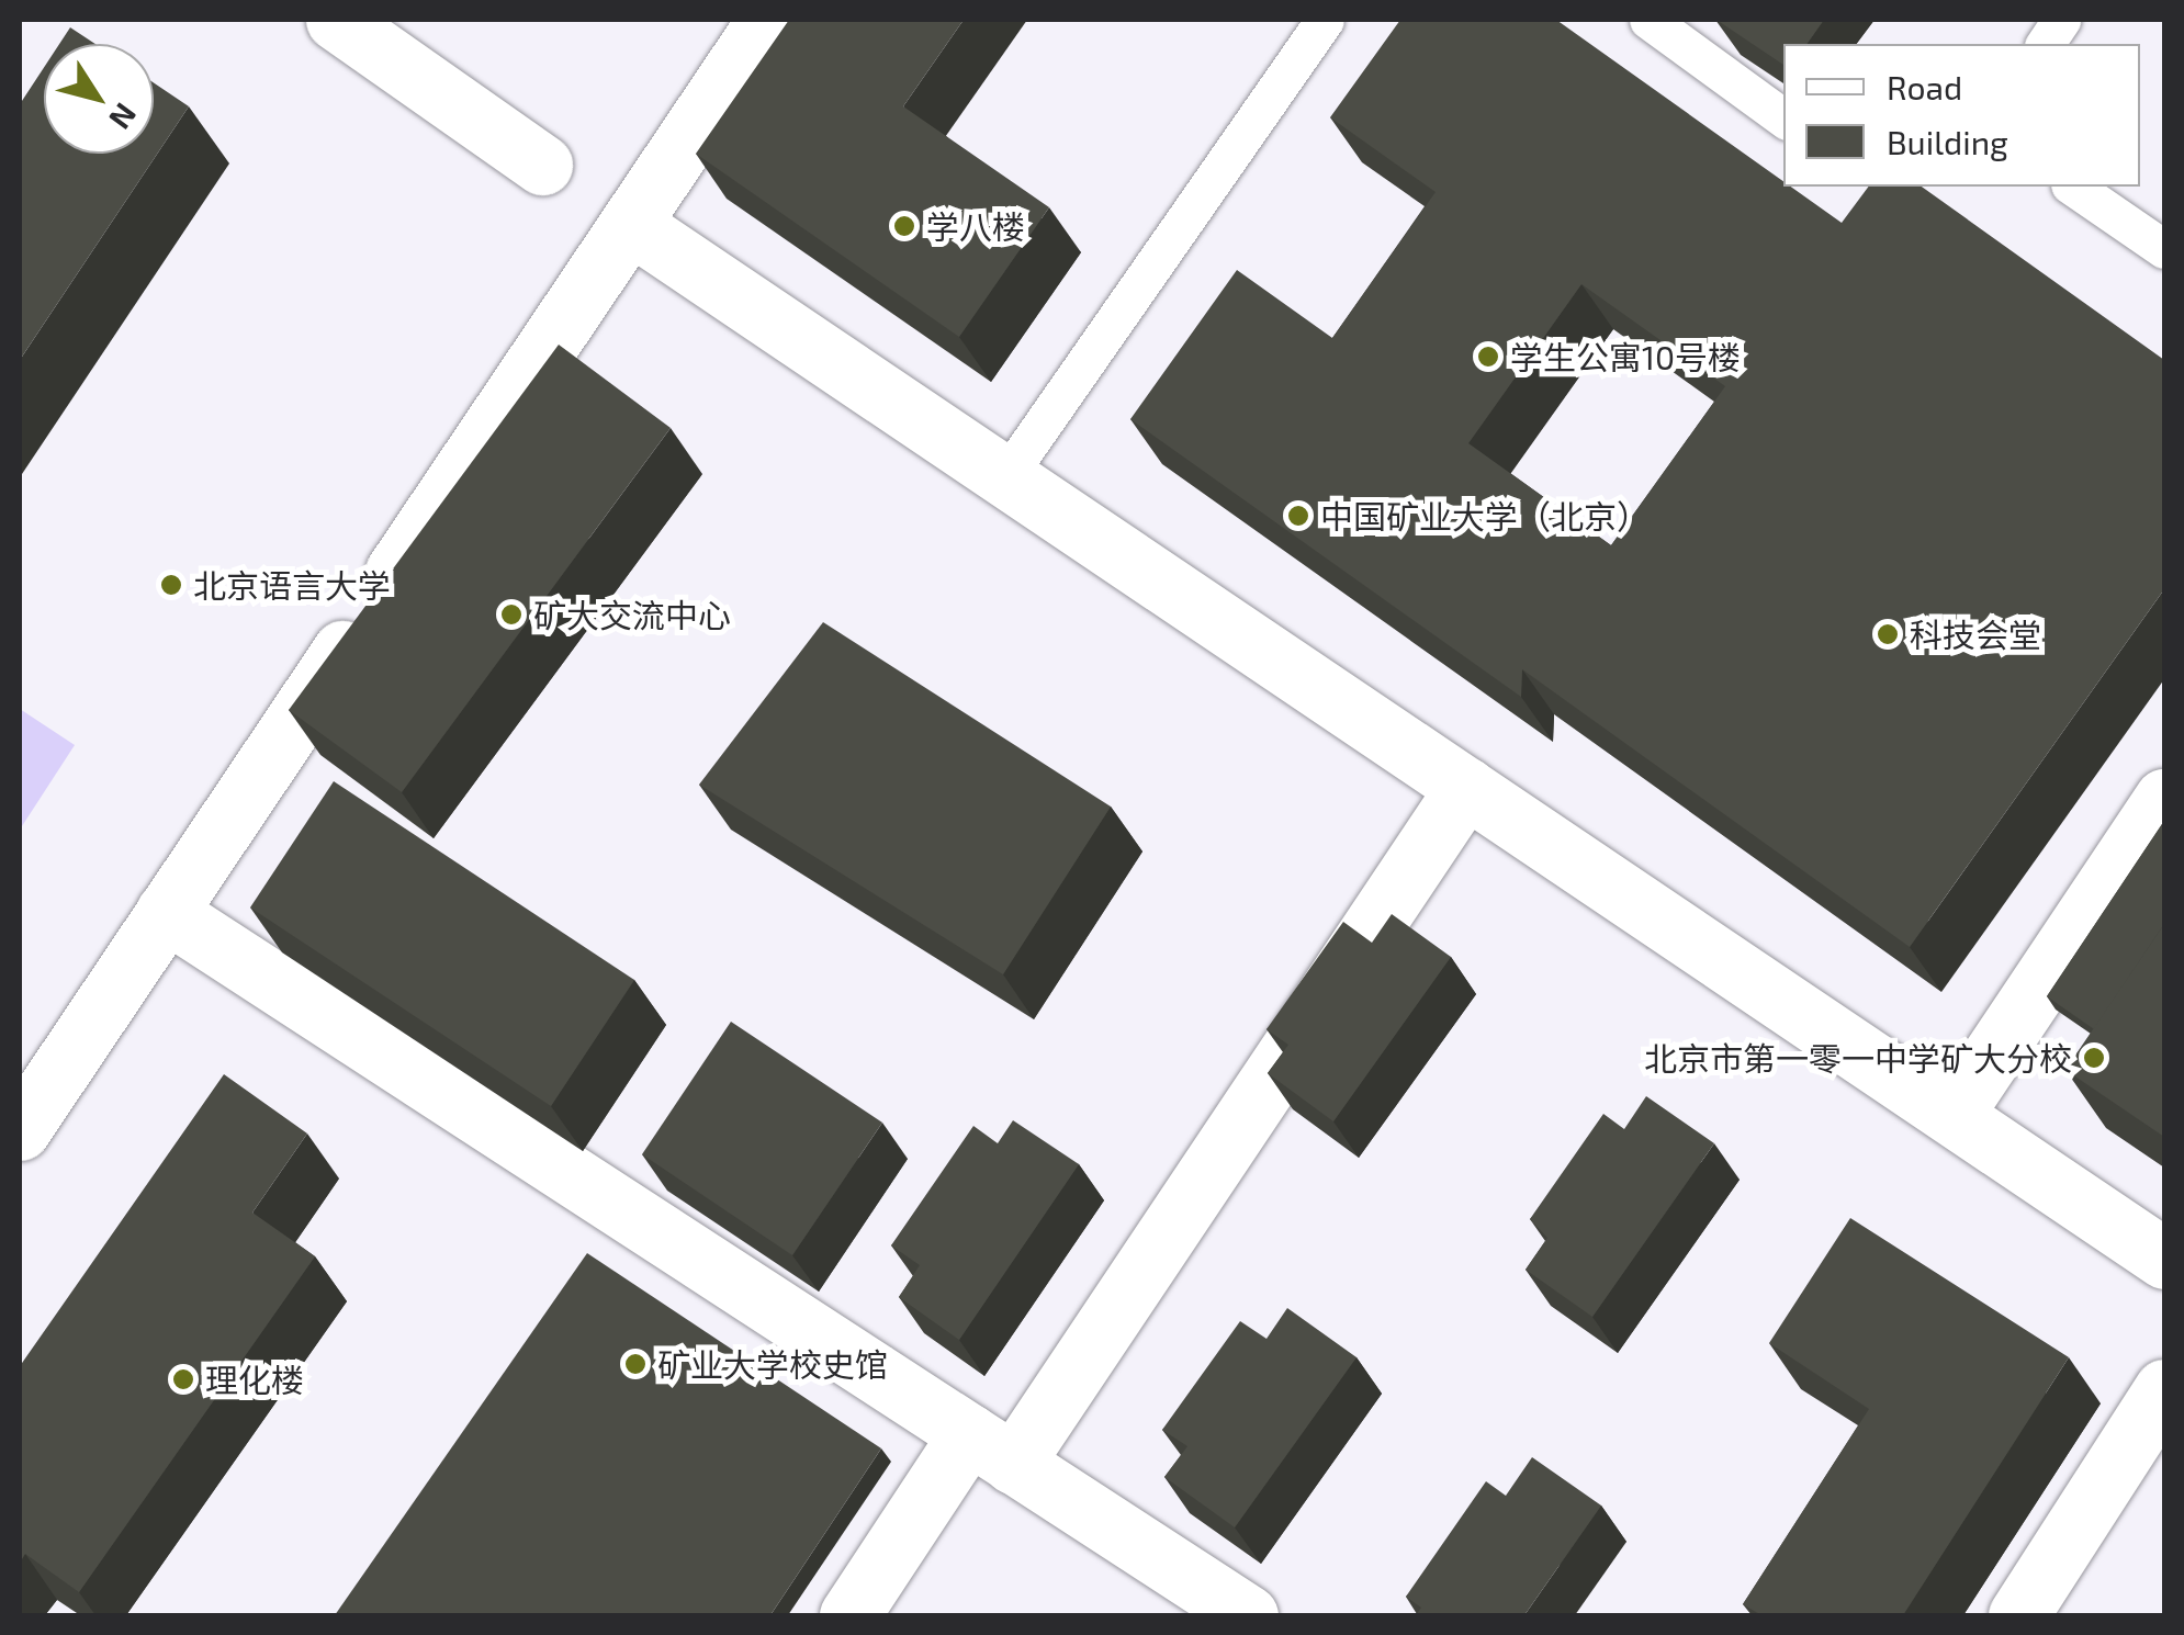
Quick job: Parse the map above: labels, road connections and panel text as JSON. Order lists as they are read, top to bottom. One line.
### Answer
{"places":["学八楼","学生公寓10号楼","中国矿业大学（北京）","北京语言大学","矿大交流中心","科技会堂","北京市第一零一中学矿大分校","矿业大学校史馆","理化楼"],"legend":["Road","Building"],"north":"bottom right"}
